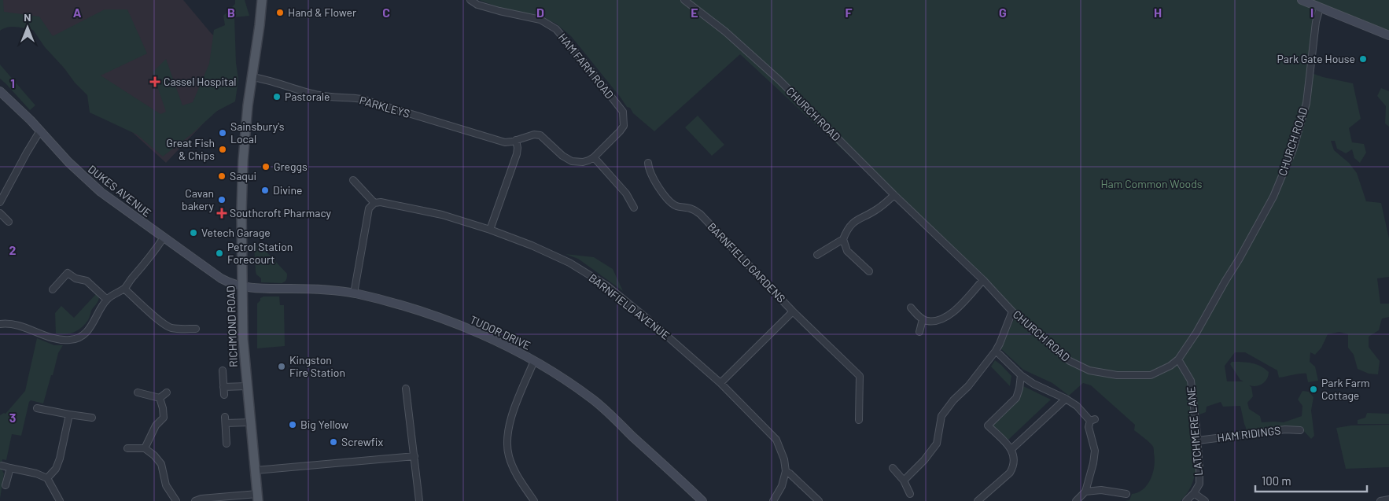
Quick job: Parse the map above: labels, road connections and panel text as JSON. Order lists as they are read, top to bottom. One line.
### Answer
{"streets":{"main road":["RICHMOND ROAD"],"street":["HAM FARM ROAD","PARKLEYS","CHURCH ROAD","DUKES AVENUE","BARNFIELD GARDENS","BARNFIELD AVENUE","TUDOR DRIVE","LATCHMERE LANE","HAM RIDINGS"]},"crossings":[["HAM FARM ROAD","PARKLEYS"],["PARKLEYS","RICHMOND ROAD"],["CHURCH ROAD","LATCHMERE LANE"],["DUKES AVENUE","RICHMOND ROAD"],["DUKES AVENUE","TUDOR DRIVE"],["BARNFIELD GARDENS","BARNFIELD AVENUE"],["RICHMOND ROAD","TUDOR DRIVE"],["LATCHMERE LANE","HAM RIDINGS"]],"parks":["Ham Common Woods"],"places":{"other":["Hand & Flower","Park Gate House","Pastorale","Sainsbury's Local","Great Fish & Chips","Greggs","Saqui","Divine","Cavan bakery","Vetech Garage","Petrol Station Forecourt","Kingston Fire Station","Park Farm Cottage","Big Yellow","Screwfix"],"health":["Cassel Hospital","Southcroft Pharmacy"]},"scale_bar":"100 m","north":"top","grid":{"columns":["A","B","C","D","E","F","G","H","I"],"rows":["1","2","3"]}}
